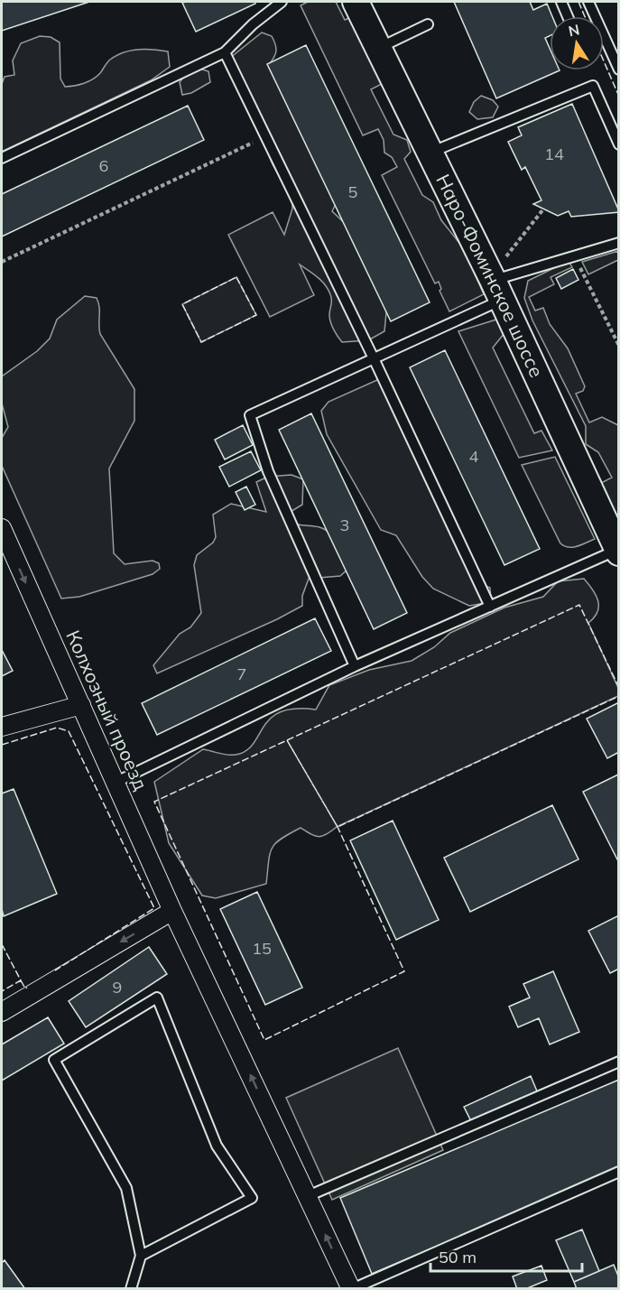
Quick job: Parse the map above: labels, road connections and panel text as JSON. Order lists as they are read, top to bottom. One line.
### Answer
{"streets":{"street":["Наро-Фоминское шоссе","Колхозный проезд"]},"house_numbers":["14","6","5","4","3","7","15","9"],"scale_bar":"50 m","north":"top"}
